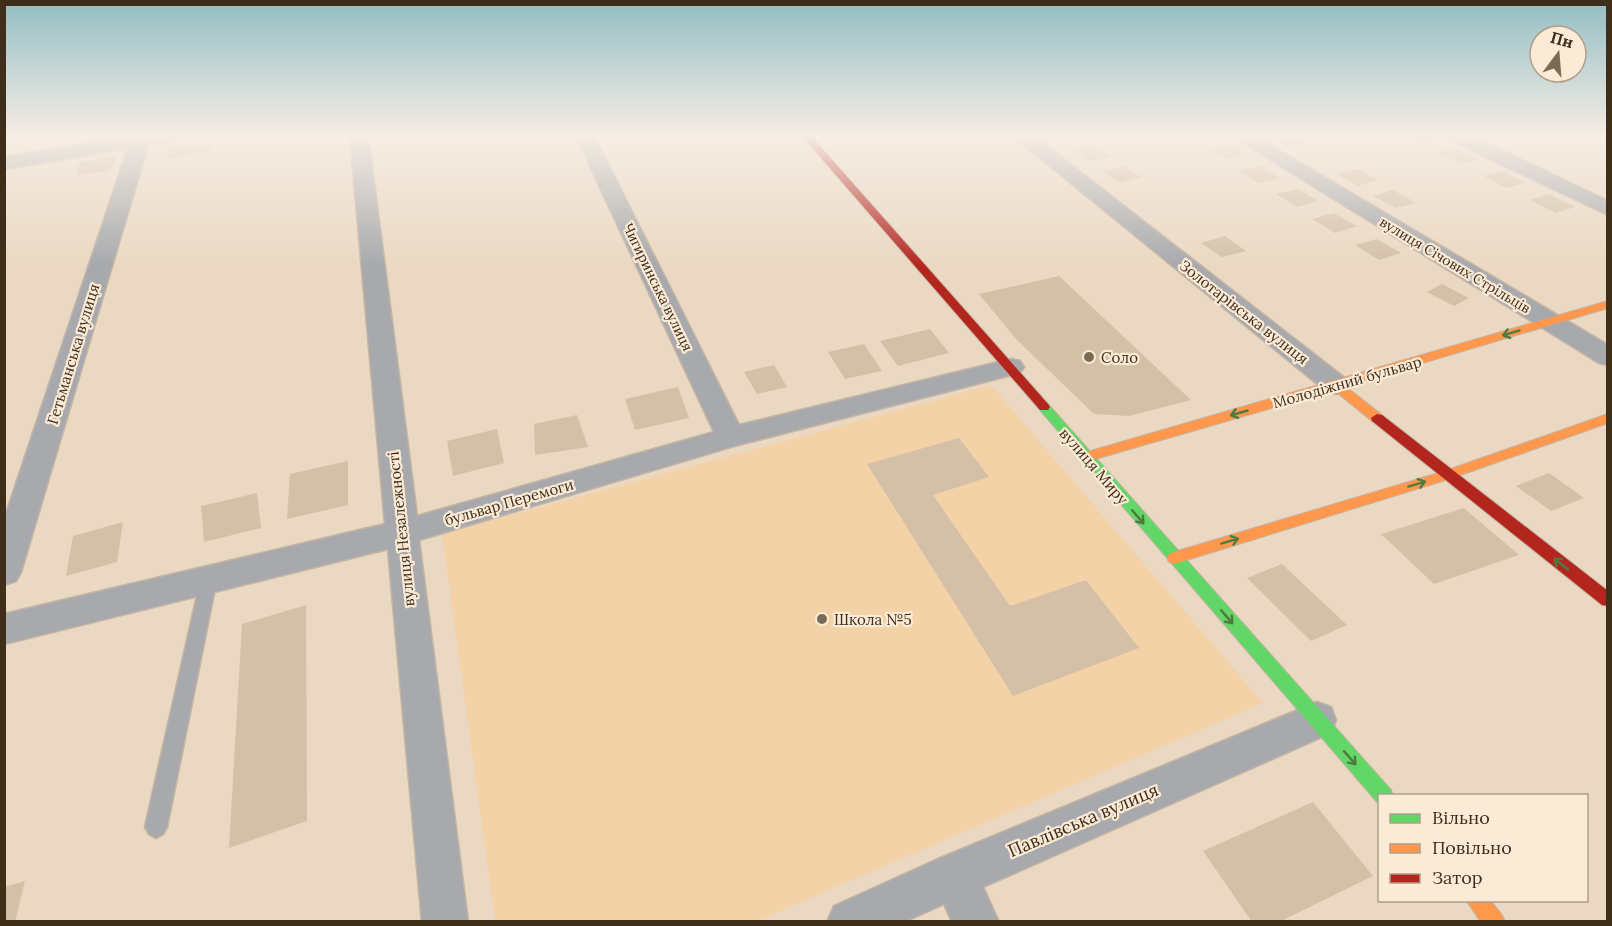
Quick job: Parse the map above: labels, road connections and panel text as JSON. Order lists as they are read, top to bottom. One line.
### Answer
{"streets":{"main road":["Золотарівська вулиця","Молодіжний бульвар","вулиця Миру"],"street":["вулиця Січових Стрільців","Чигиринська вулиця","Гетьманська вулиця","бульвар Перемоги","вулиця Незалежності","Павлівська вулиця"]},"crossings":[["вулиця Січових Стрільців","Молодіжний бульвар"],["Чигиринська вулиця","бульвар Перемоги"],["Золотарівська вулиця","Молодіжний бульвар"],["Молодіжний бульвар","вулиця Миру"],["вулиця Миру","бульвар Перемоги"],["вулиця Миру","Павлівська вулиця"],["бульвар Перемоги","вулиця Незалежності"]],"one_way":["вулиця Миру"],"places":["Соло","Школа №5"],"legend":["Вільно","Повільно","Затор"],"north":"top"}
